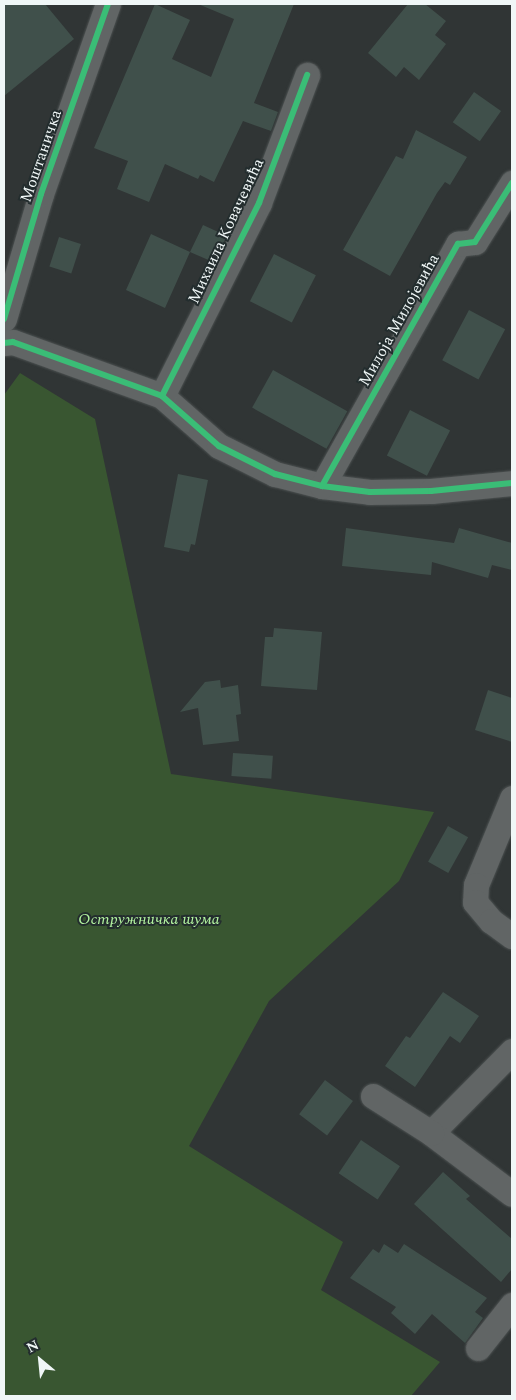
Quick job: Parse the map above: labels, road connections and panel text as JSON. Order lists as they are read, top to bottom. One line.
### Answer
{"streets":{"street":["Моштаничка","Михаила Ковачевића","Милоја Милојевића"]},"parks":["Остружничка шума"],"north":"top left"}
